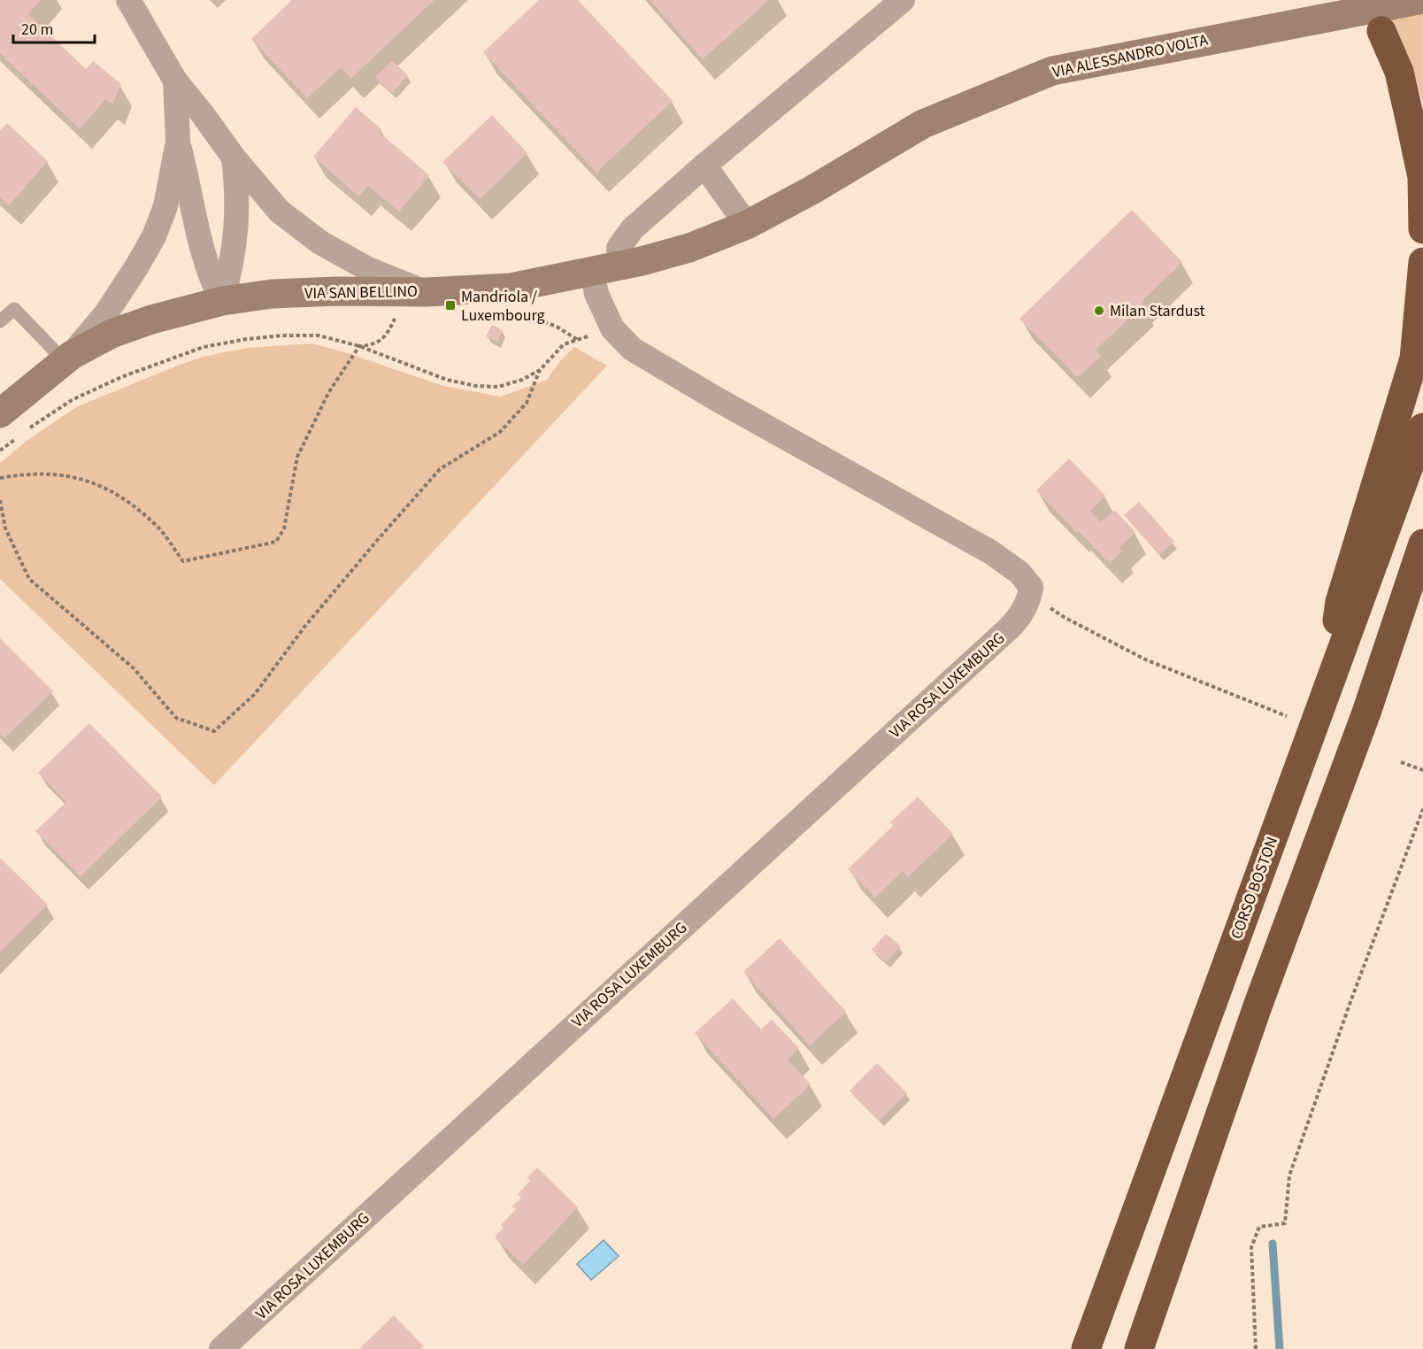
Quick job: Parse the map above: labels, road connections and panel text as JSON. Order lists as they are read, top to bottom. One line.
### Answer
{"streets":{"highway":["CORSO BOSTON"],"street":["VIA ALESSANDRO VOLTA","VIA SAN BELLINO","VIA ROSA LUXEMBURG"]},"crossings":[["VIA ALESSANDRO VOLTA","VIA SAN BELLINO"]],"places":{"transit":["Mandriola / Luxembourg"],"other":["Milan Stardust"]},"scale_bar":"20 m"}
